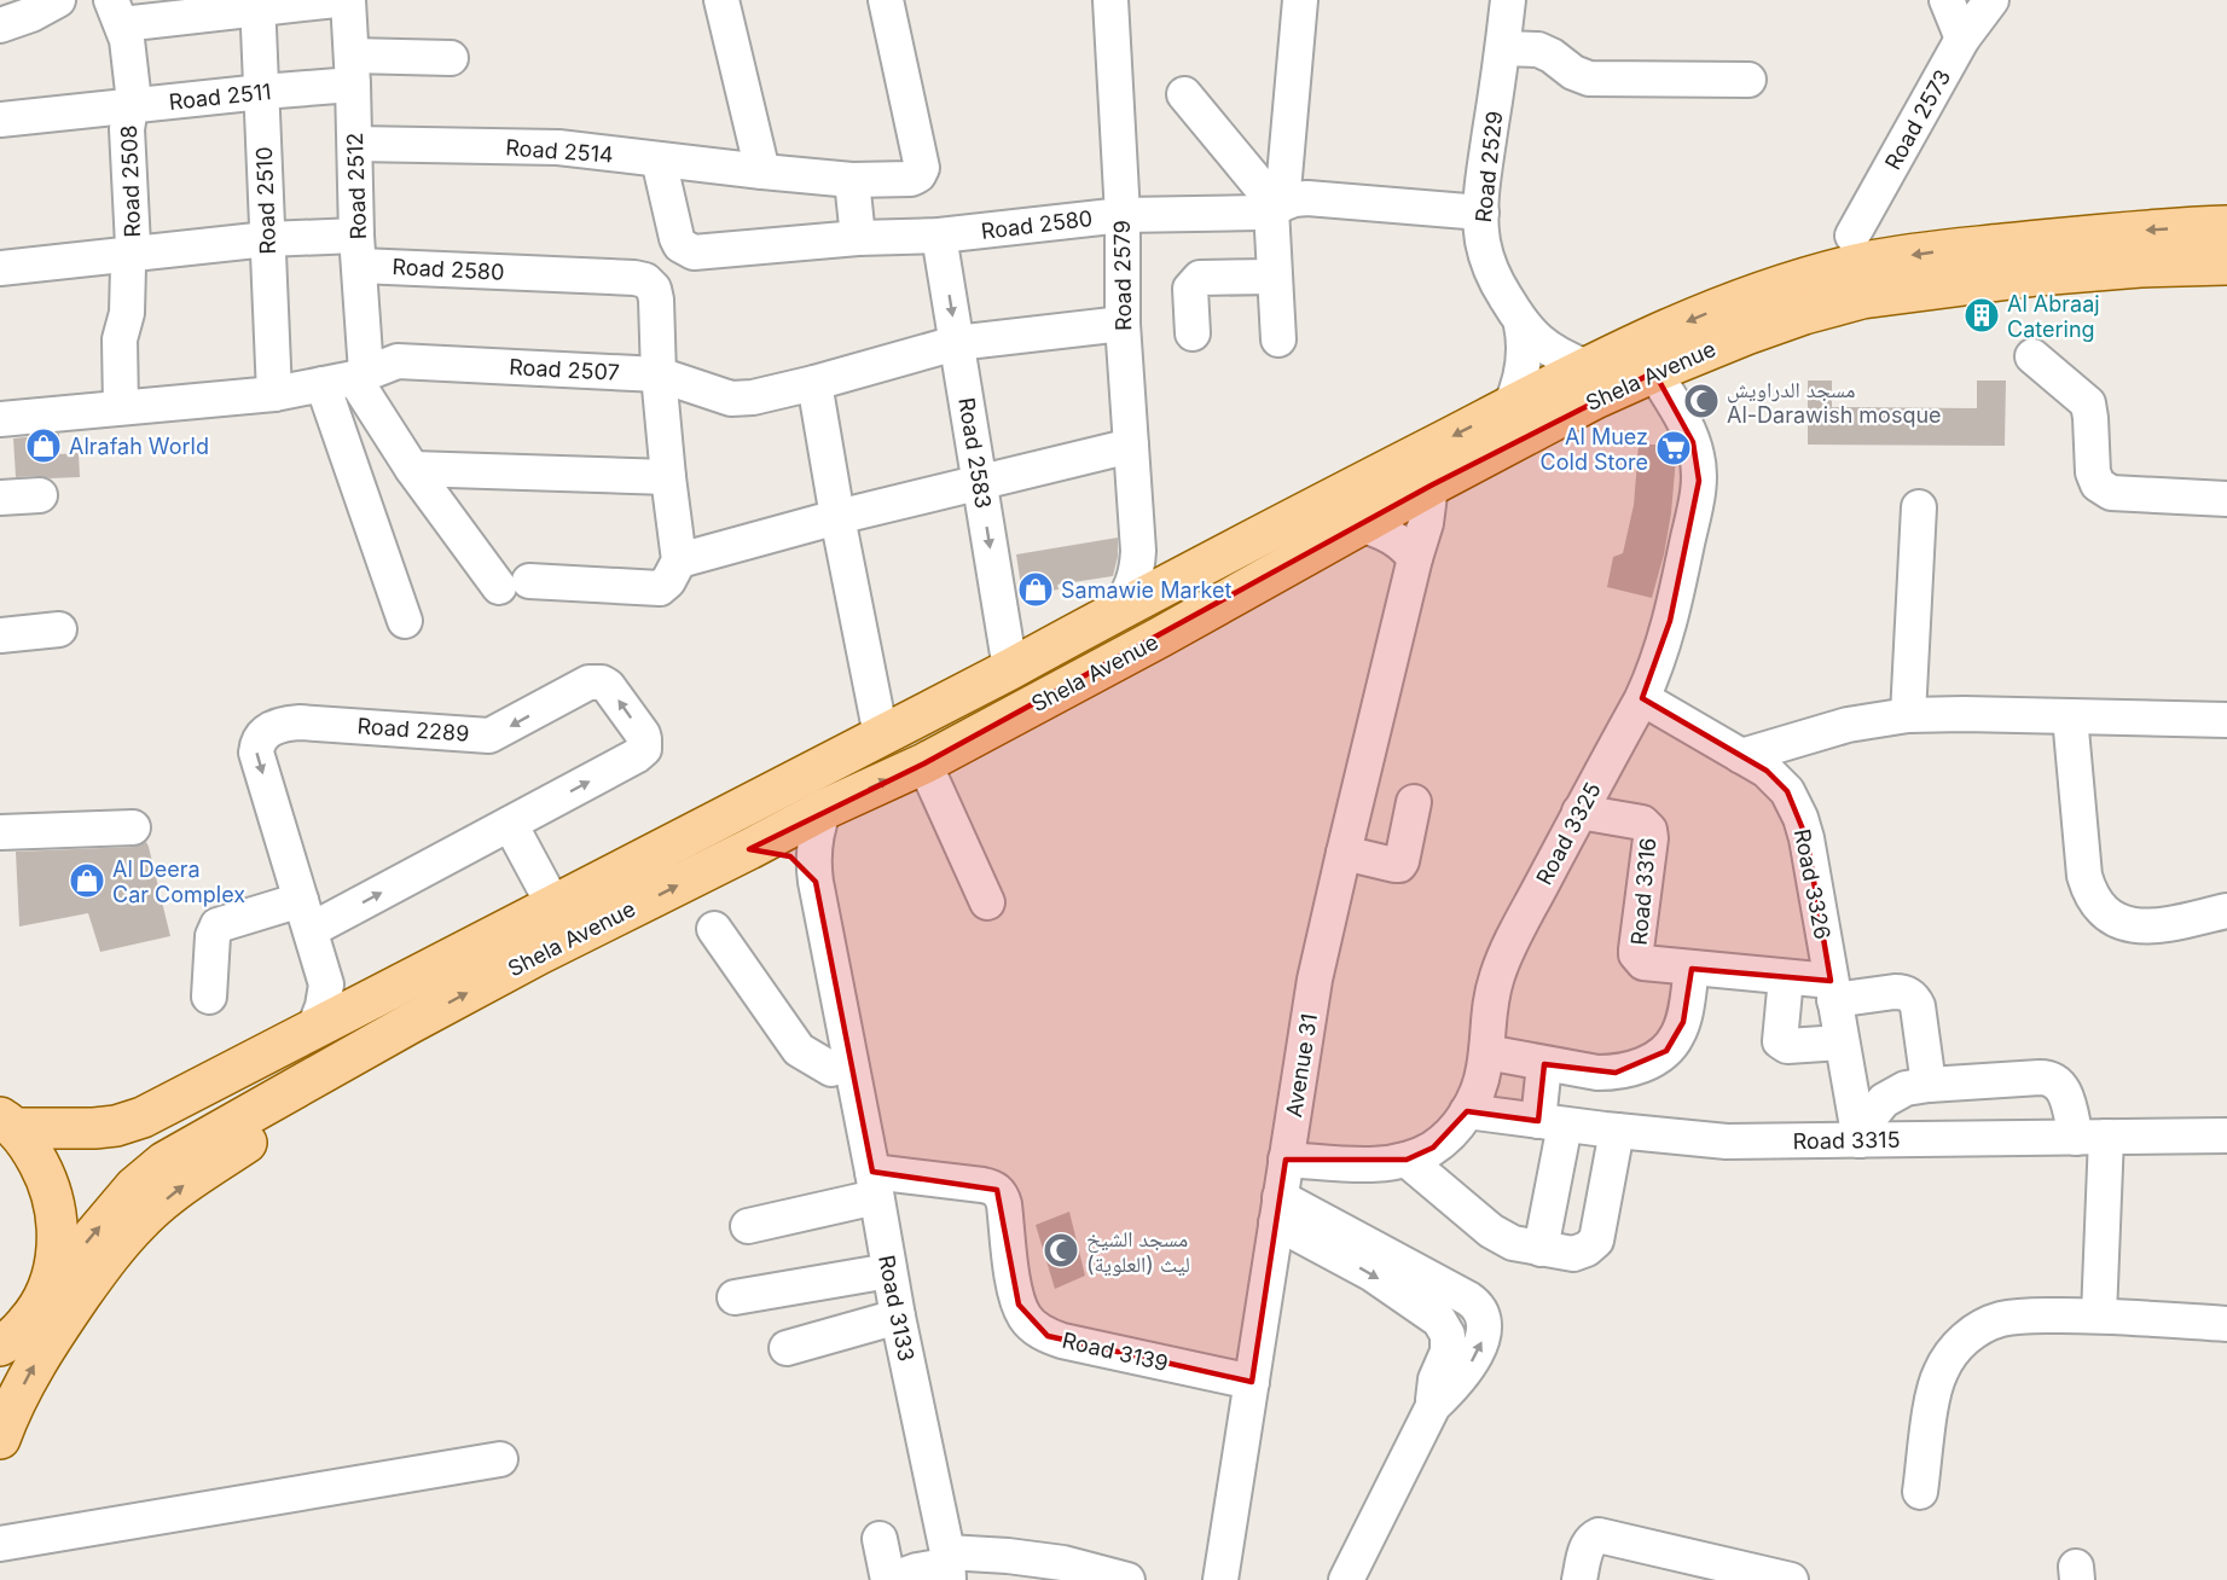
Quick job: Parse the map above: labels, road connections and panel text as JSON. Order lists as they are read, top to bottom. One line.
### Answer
{"streets":{"main road":["Shela Avenue"],"street":["Road 2511","Road 2573","Road 2514","Road 2529","Road 2508","Road 2512","Road 2510","Road 2580","Road 2579","Road 2507","Road 2583","Road 2289","Road 3325","Road 3326","Road 3316","Avenue 31","Road 3315","Road 3133","Road 3139"]},"crossings":[["Road 2511","Road 2508"],["Road 2511","Road 2512"],["Road 2511","Road 2510"],["Road 2514","Road 2512"],["Road 2514","Road 2580"],["Road 2529","Road 2580"],["Road 2529","Shela Avenue"],["Road 2508","Road 2580"],["Road 2508","Road 2507"],["Road 2512","Road 2580"],["Road 2512","Road 2507"],["Road 2510","Road 2580"],["Road 2510","Road 2507"],["Road 2580","Road 2579"],["Road 2580","Road 2507"],["Road 2580","Road 2583"],["Road 2579","Road 2507"],["Road 2579","Shela Avenue"],["Road 2507","Road 2583"],["Shela Avenue","Road 2583"],["Shela Avenue","Road 3325"],["Shela Avenue","Avenue 31"],["Shela Avenue","Road 3133"],["Road 3325","Road 3326"],["Road 3325","Road 3316"],["Road 3325","Avenue 31"],["Road 3325","Road 3315"],["Road 3326","Road 3315"],["Avenue 31","Road 3139"],["Road 3133","Road 3139"]],"places":{"building":["Al Abraaj Catering"],"mosque":["مسجد الدراويش Al-Darawish mosque","مسجد الشيخ ليث (العلوية)"],"shop":["Alrafah World","Samawie Market","Al Deera Car Complex"],"supermarket":["Al Muez Cold Store"]}}
